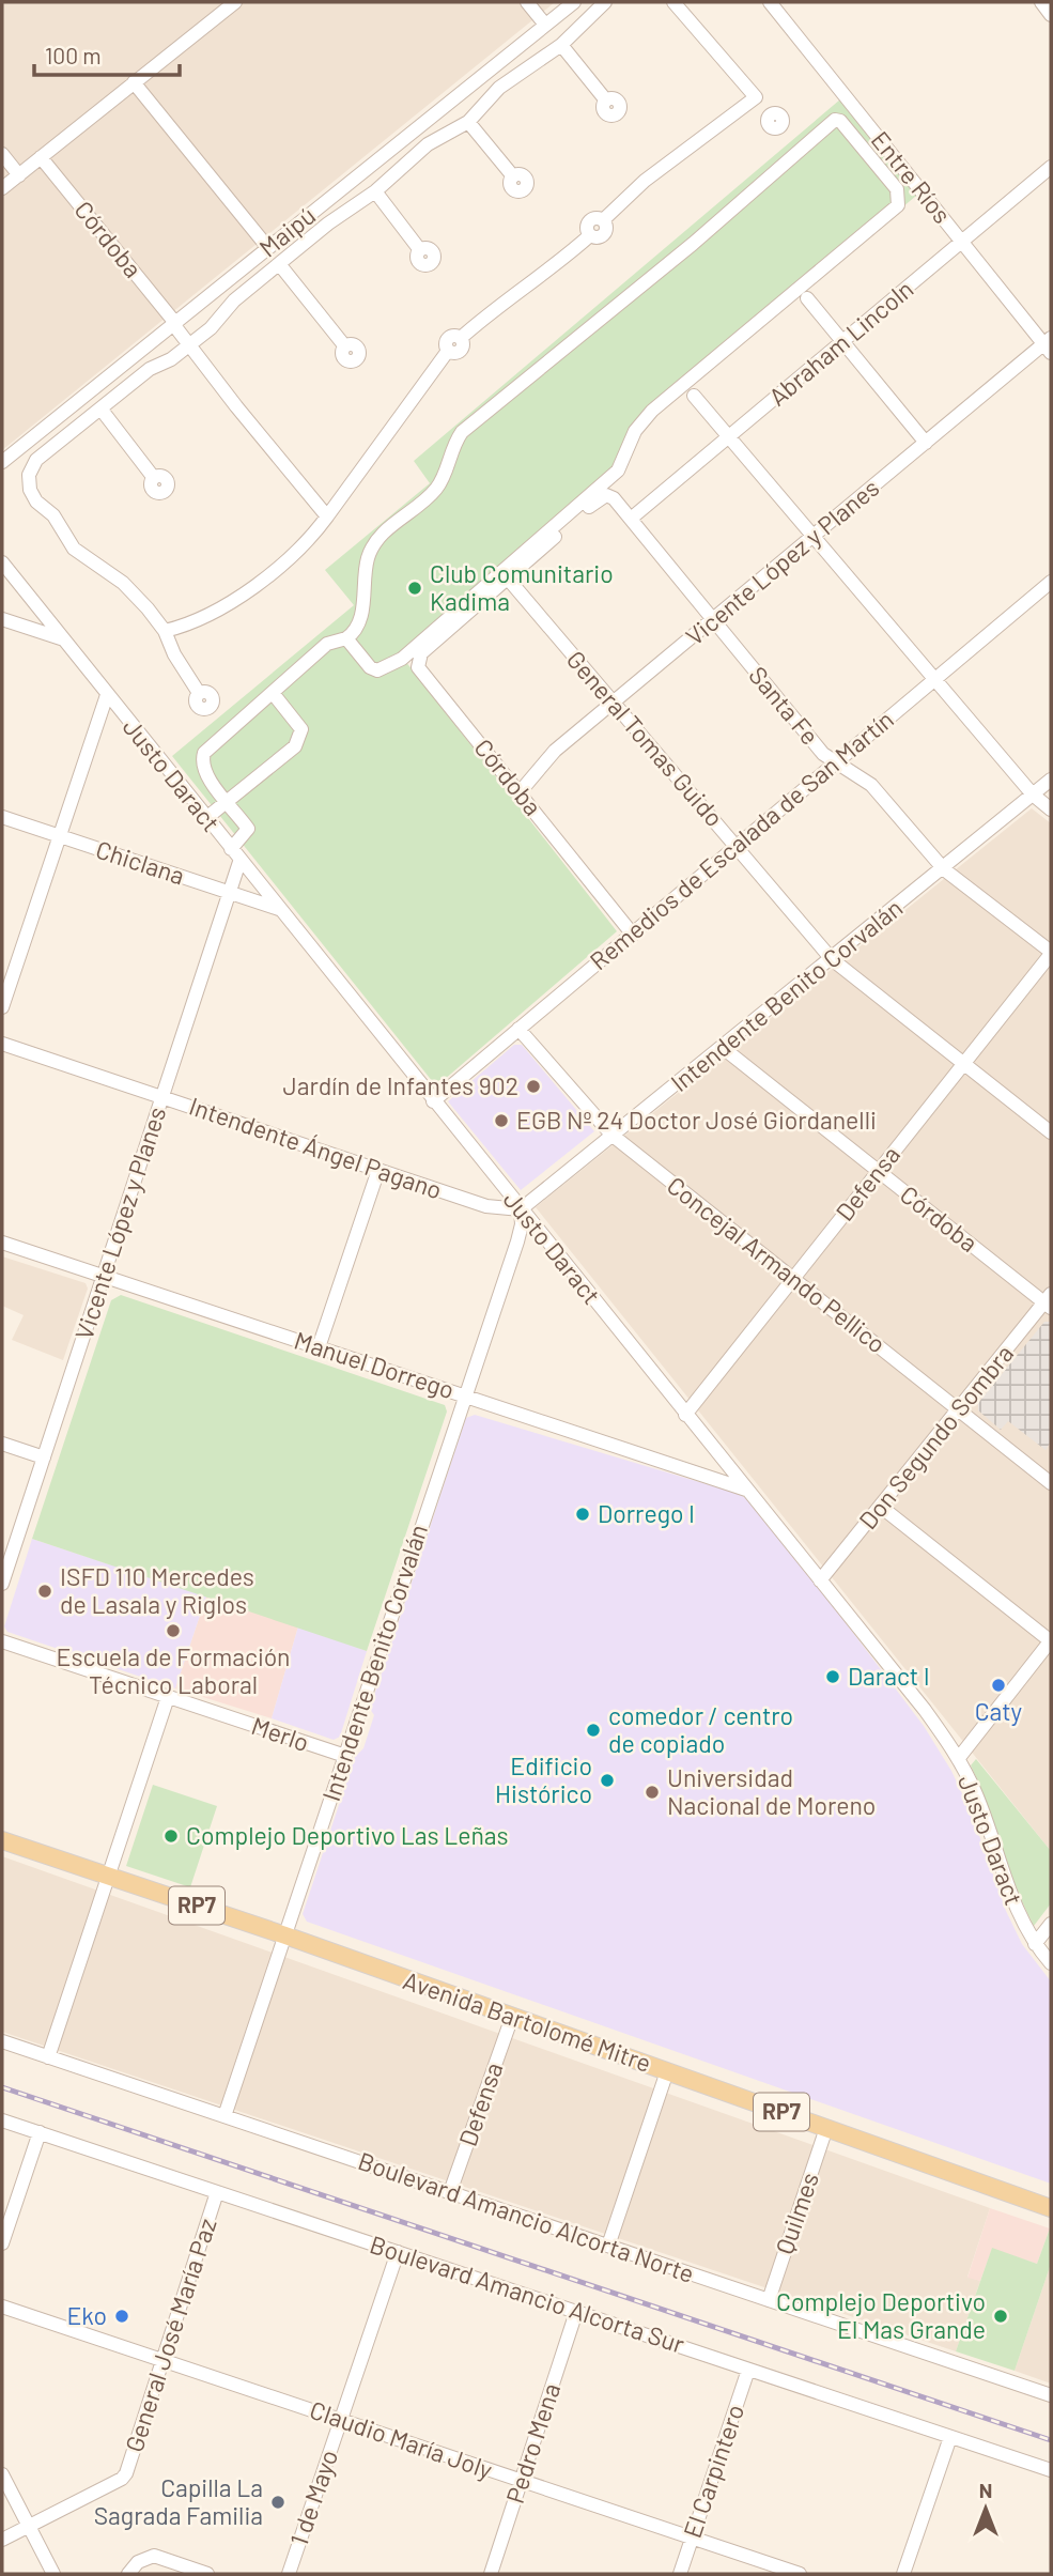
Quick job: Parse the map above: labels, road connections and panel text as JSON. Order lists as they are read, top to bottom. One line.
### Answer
{"streets":{"main road":["RP7","Avenida Bartolomé Mitre"],"street":["Entre Ríos","Maipú","Córdoba","Abraham Lincoln","Vicente López y Planes","Santa Fe","General Tomas Guido","Justo Daract","Remedios de Escalada de San Martín","Chiclana","Intendente Benito Corvalán","Intendente Ángel Pagano","Defensa","Concejal Armando Pellico","Manuel Dorrego","Don Segundo Sombra","Merlo","Quilmes","Boulevard Amancio Alcorta Norte","Boulevard Amancio Alcorta Sur","General José María Paz","Claudio María Joly","Pedro Mena","El Carpintero","1 de Mayo"]},"crossings":[["Entre Ríos","Abraham Lincoln"],["Entre Ríos","Vicente López y Planes"],["Maipú","Córdoba"],["Córdoba","Vicente López y Planes"],["Córdoba","Santa Fe"],["Córdoba","General Tomas Guido"],["Córdoba","Remedios de Escalada de San Martín"],["Córdoba","Intendente Benito Corvalán"],["Córdoba","Defensa"],["Córdoba","Don Segundo Sombra"],["Abraham Lincoln","Santa Fe"],["Vicente López y Planes","Santa Fe"],["Vicente López y Planes","General Tomas Guido"],["Vicente López y Planes","Justo Daract"],["Vicente López y Planes","Chiclana"],["Vicente López y Planes","Intendente Ángel Pagano"],["Vicente López y Planes","Manuel Dorrego"],["Santa Fe","General Tomas Guido"],["Santa Fe","Remedios de Escalada de San Martín"],["Santa Fe","Intendente Benito Corvalán"],["Santa Fe","Defensa"],["General Tomas Guido","Remedios de Escalada de San Martín"],["General Tomas Guido","Intendente Benito Corvalán"],["General Tomas Guido","Defensa"],["Justo Daract","Remedios de Escalada de San Martín"],["Justo Daract","Chiclana"],["Justo Daract","Intendente Benito Corvalán"],["Justo Daract","Intendente Ángel Pagano"],["Justo Daract","Defensa"],["Justo Daract","Manuel Dorrego"],["Justo Daract","Don Segundo Sombra"],["Remedios de Escalada de San Martín","Concejal Armando Pellico"],["Intendente Benito Corvalán","Intendente Ángel Pagano"],["Intendente Benito Corvalán","Concejal Armando Pellico"],["Intendente Benito Corvalán","Manuel Dorrego"],["Intendente Benito Corvalán","Merlo"],["Intendente Benito Corvalán","Avenida Bartolomé Mitre"],["Intendente Benito Corvalán","Boulevard Amancio Alcorta Norte"],["Defensa","Concejal Armando Pellico"],["Defensa","Avenida Bartolomé Mitre"],["Defensa","Boulevard Amancio Alcorta Norte"],["Concejal Armando Pellico","Don Segundo Sombra"],["Avenida Bartolomé Mitre","Quilmes"],["Quilmes","Boulevard Amancio Alcorta Norte"],["Boulevard Amancio Alcorta Sur","General José María Paz"],["Boulevard Amancio Alcorta Sur","Pedro Mena"],["Boulevard Amancio Alcorta Sur","El Carpintero"],["Boulevard Amancio Alcorta Sur","1 de Mayo"],["General José María Paz","Claudio María Joly"],["Claudio María Joly","Pedro Mena"],["Claudio María Joly","El Carpintero"],["Claudio María Joly","1 de Mayo"]],"places":["Club Comunitario Kadima","Jardín de Infantes 902","EGB Nº 24 Doctor José Giordanelli","Dorrego I","ISFD 110 Mercedes de Lasala y Riglos","Escuela de Formación Técnico Laboral","Daract I","Caty","comedor / centro de copiado","Edificio Histórico","Universidad Nacional de Moreno","Complejo Deportivo Las Leñas","Eko","Complejo Deportivo El Mas Grande","Capilla La Sagrada Familia"],"scale_bar":"100 m","north":"top"}
